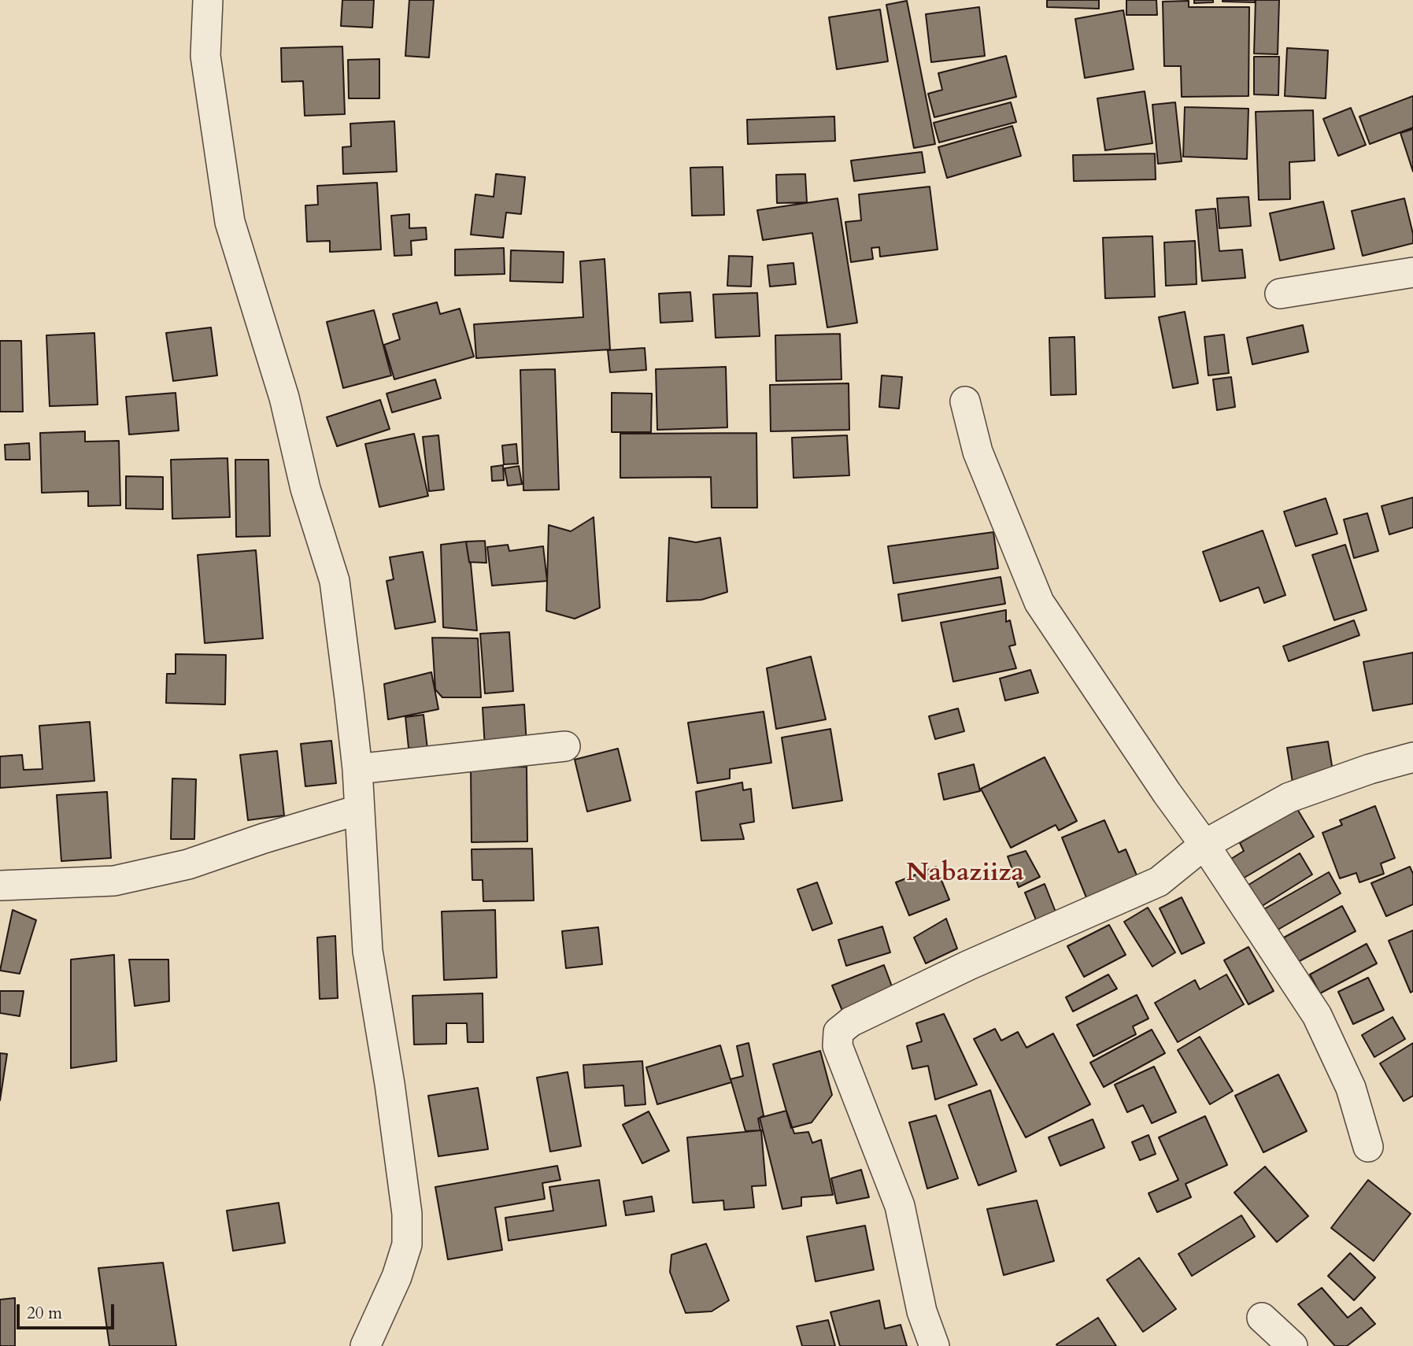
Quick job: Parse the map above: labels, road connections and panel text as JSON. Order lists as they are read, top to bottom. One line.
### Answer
{"districts":["Nabaziiza"],"scale_bar":"20 m"}
